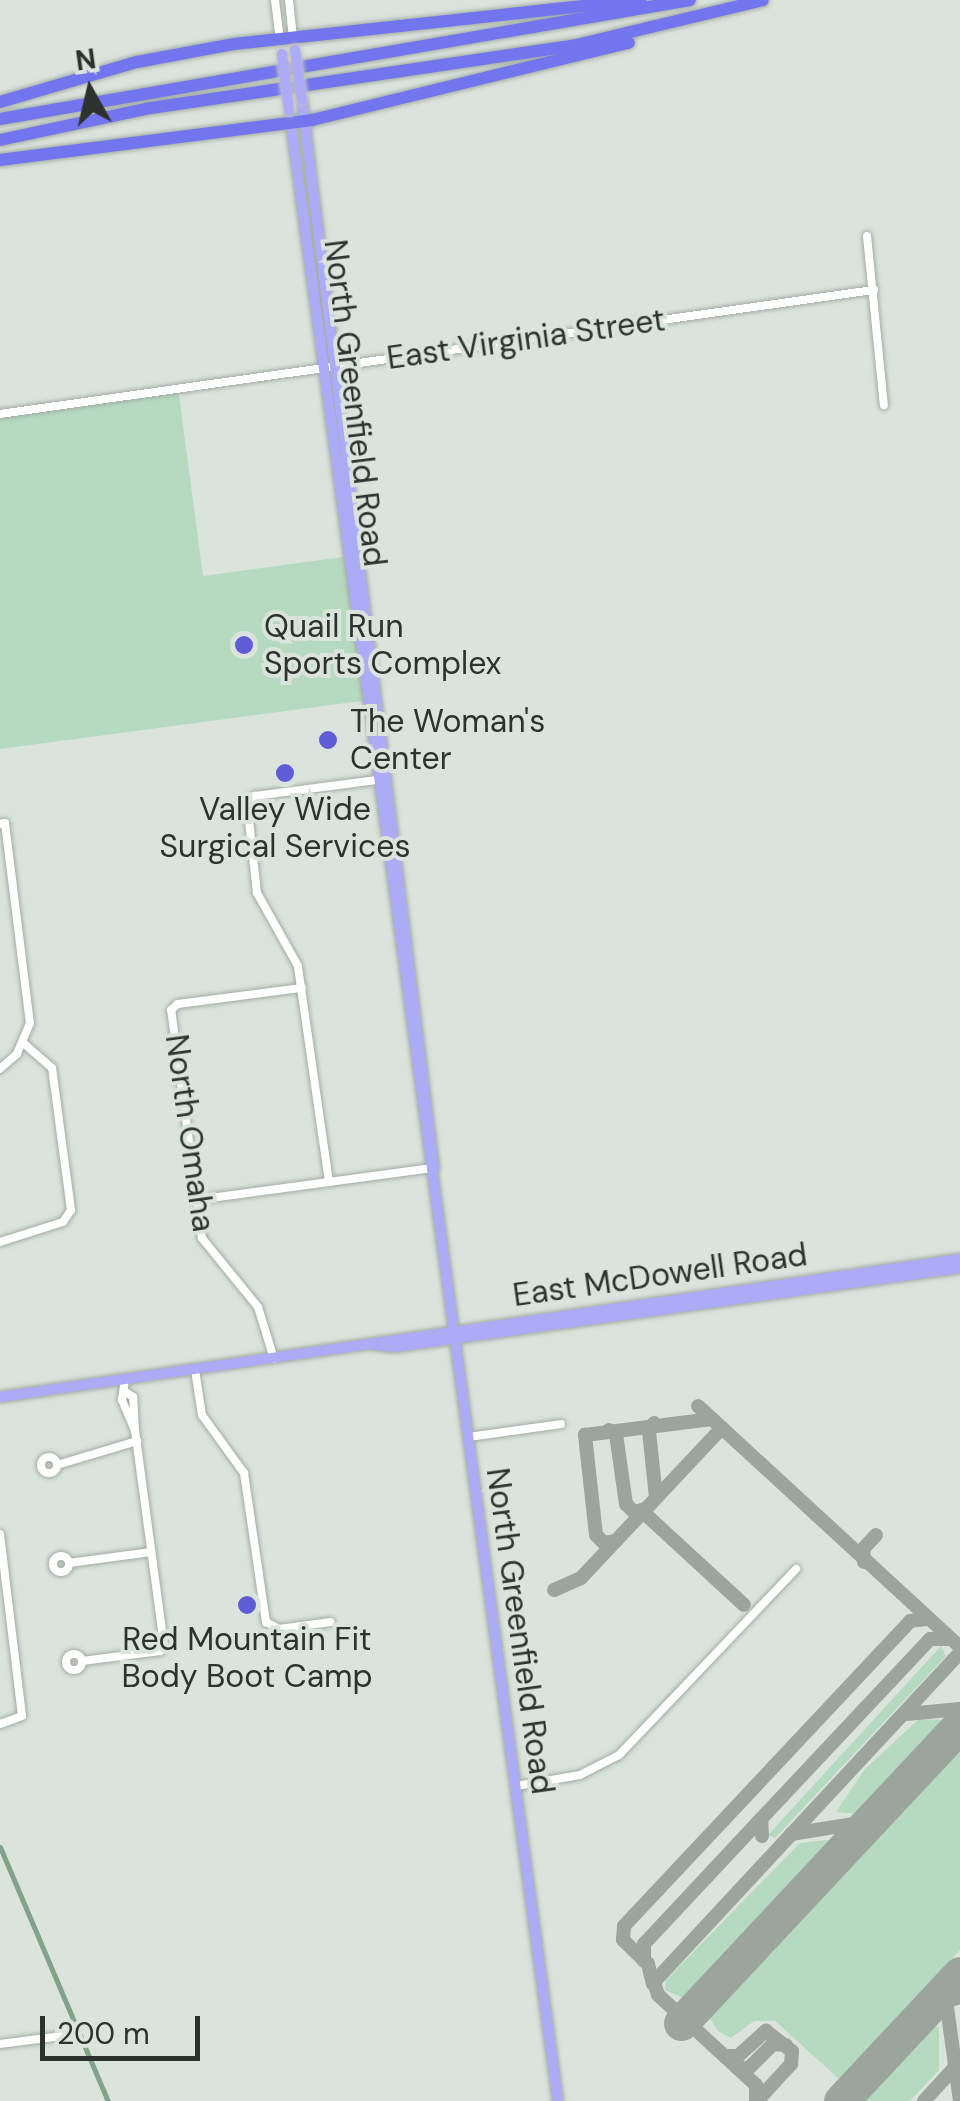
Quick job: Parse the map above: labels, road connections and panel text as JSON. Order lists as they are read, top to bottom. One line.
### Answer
{"streets":{"main road":["North Greenfield Road","East McDowell Road"],"street":["East Virginia Street","North Omaha"]},"crossings":[["East Virginia Street","North Greenfield Road"],["North Greenfield Road","East McDowell Road"],["North Omaha","East McDowell Road"]],"places":["Quail Run Sports Complex","The Woman's Center","Valley Wide Surgical Services","Red Mountain Fit Body Boot Camp"],"scale_bar":"200 m","north":"top"}
